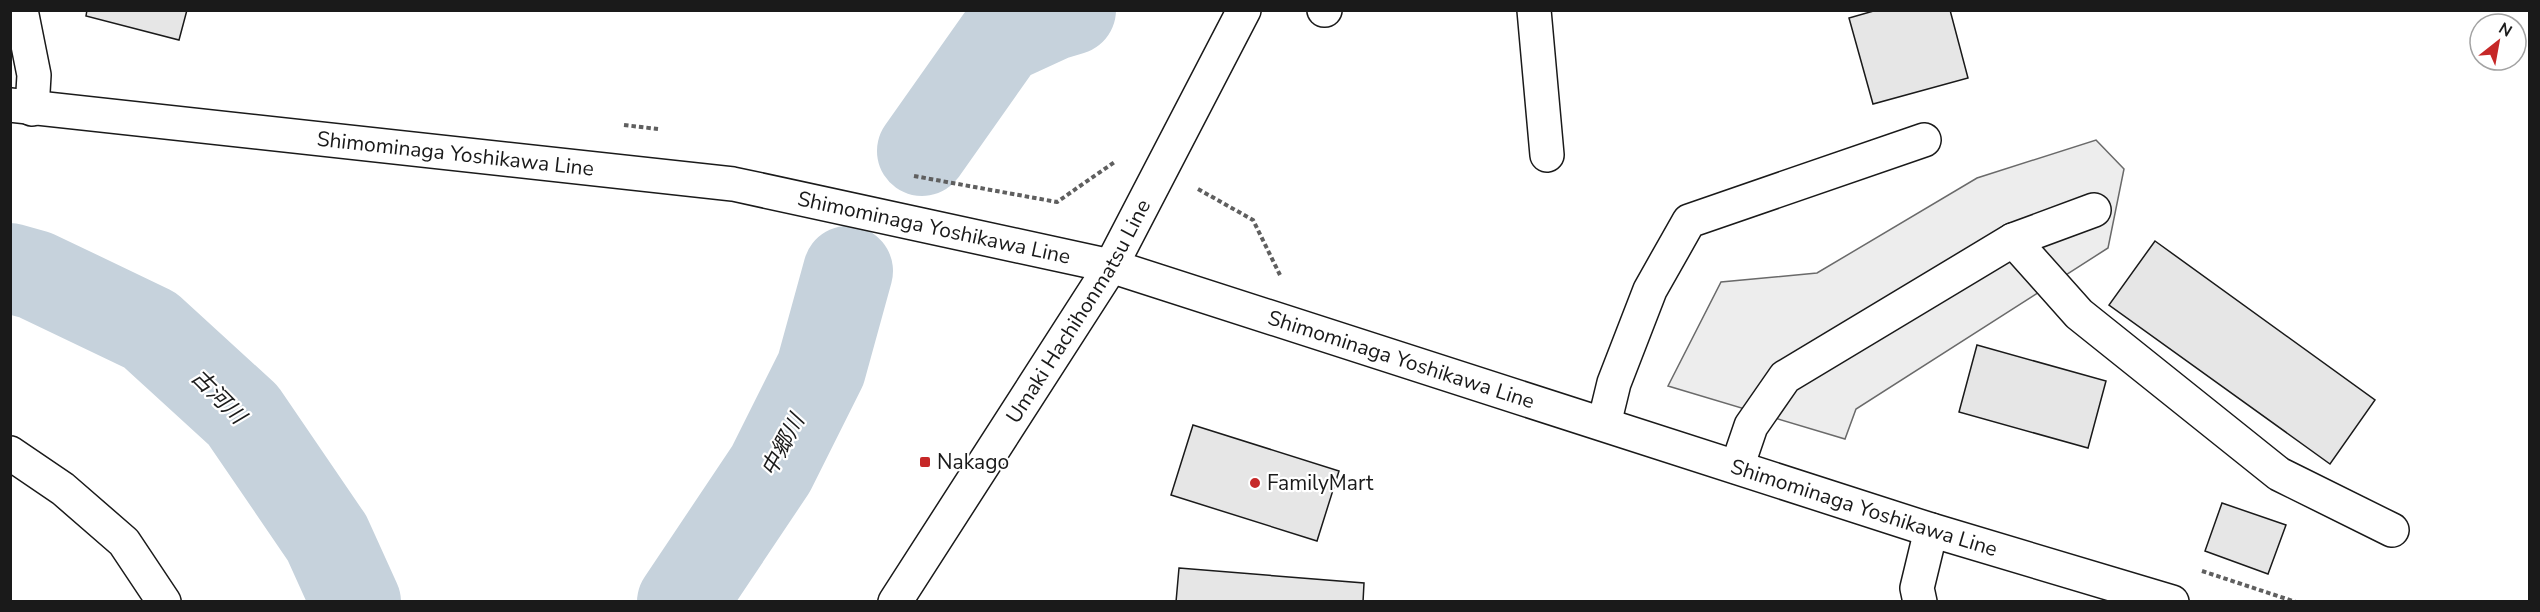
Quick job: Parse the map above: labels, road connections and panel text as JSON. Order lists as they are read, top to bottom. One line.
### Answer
{"streets":{"main road":["Shimominaga Yoshikawa Line","Umaki Hachihonmatsu Line"]},"crossings":[["Shimominaga Yoshikawa Line","Umaki Hachihonmatsu Line"]],"water":["古河川","中郷川"],"places":{"transit":["Nakago"],"other":["FamilyMart"]},"north":"top right"}
